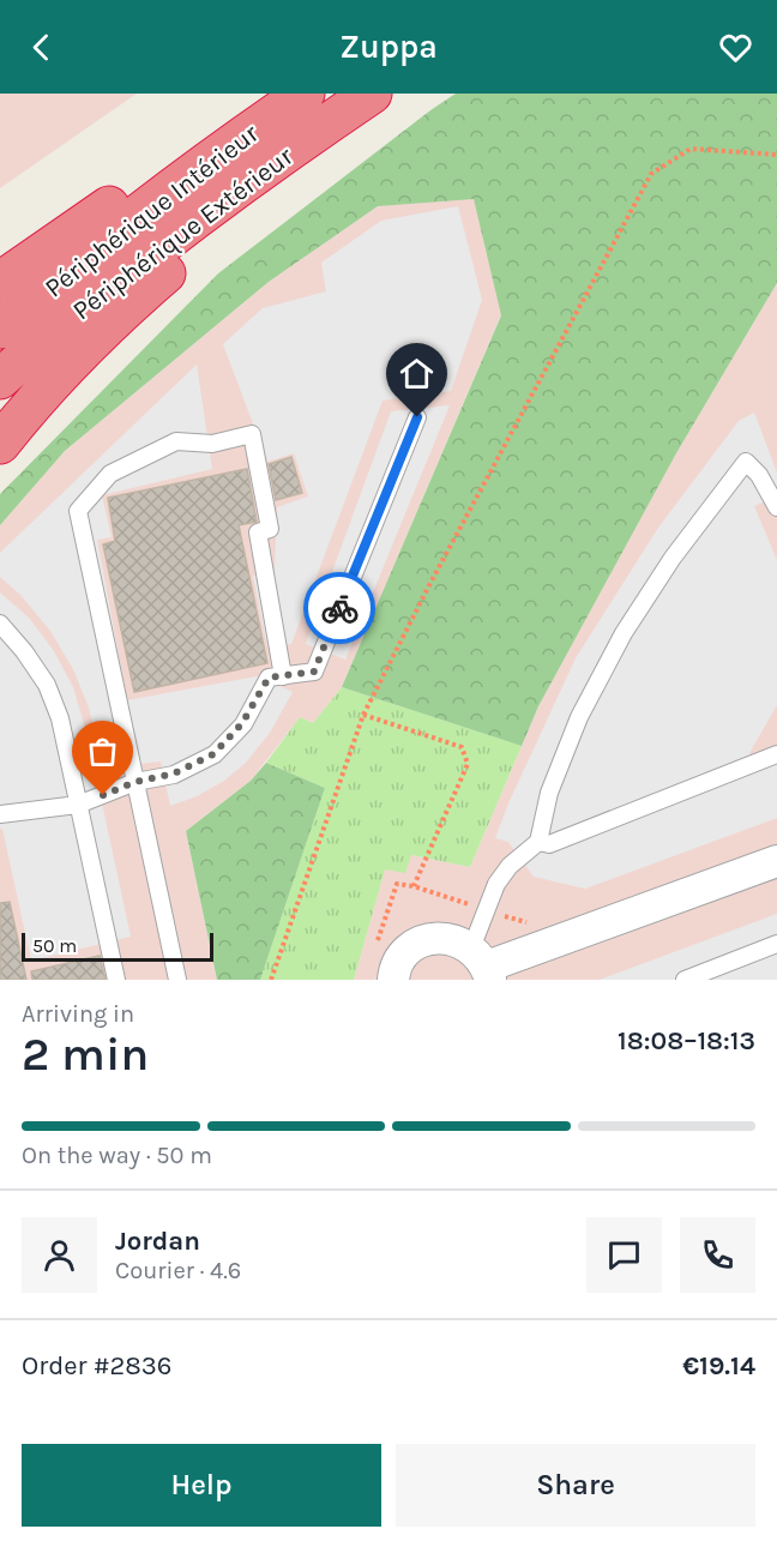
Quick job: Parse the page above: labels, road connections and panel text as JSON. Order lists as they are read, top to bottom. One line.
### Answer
{"streets":{"highway":["Périphérique Intérieur","Périphérique Extérieur"]},"scale_bar":"50 m","page":{"header":"Zuppa","scale":"50 m","heading":["2 min","Arriving in","18:08–18:13"],"panel":["Jordan","Courier · 4.6","Order #2836","€19.14"],"bar":"On the way · 50 m","buttons":["Help","Share"]}}
